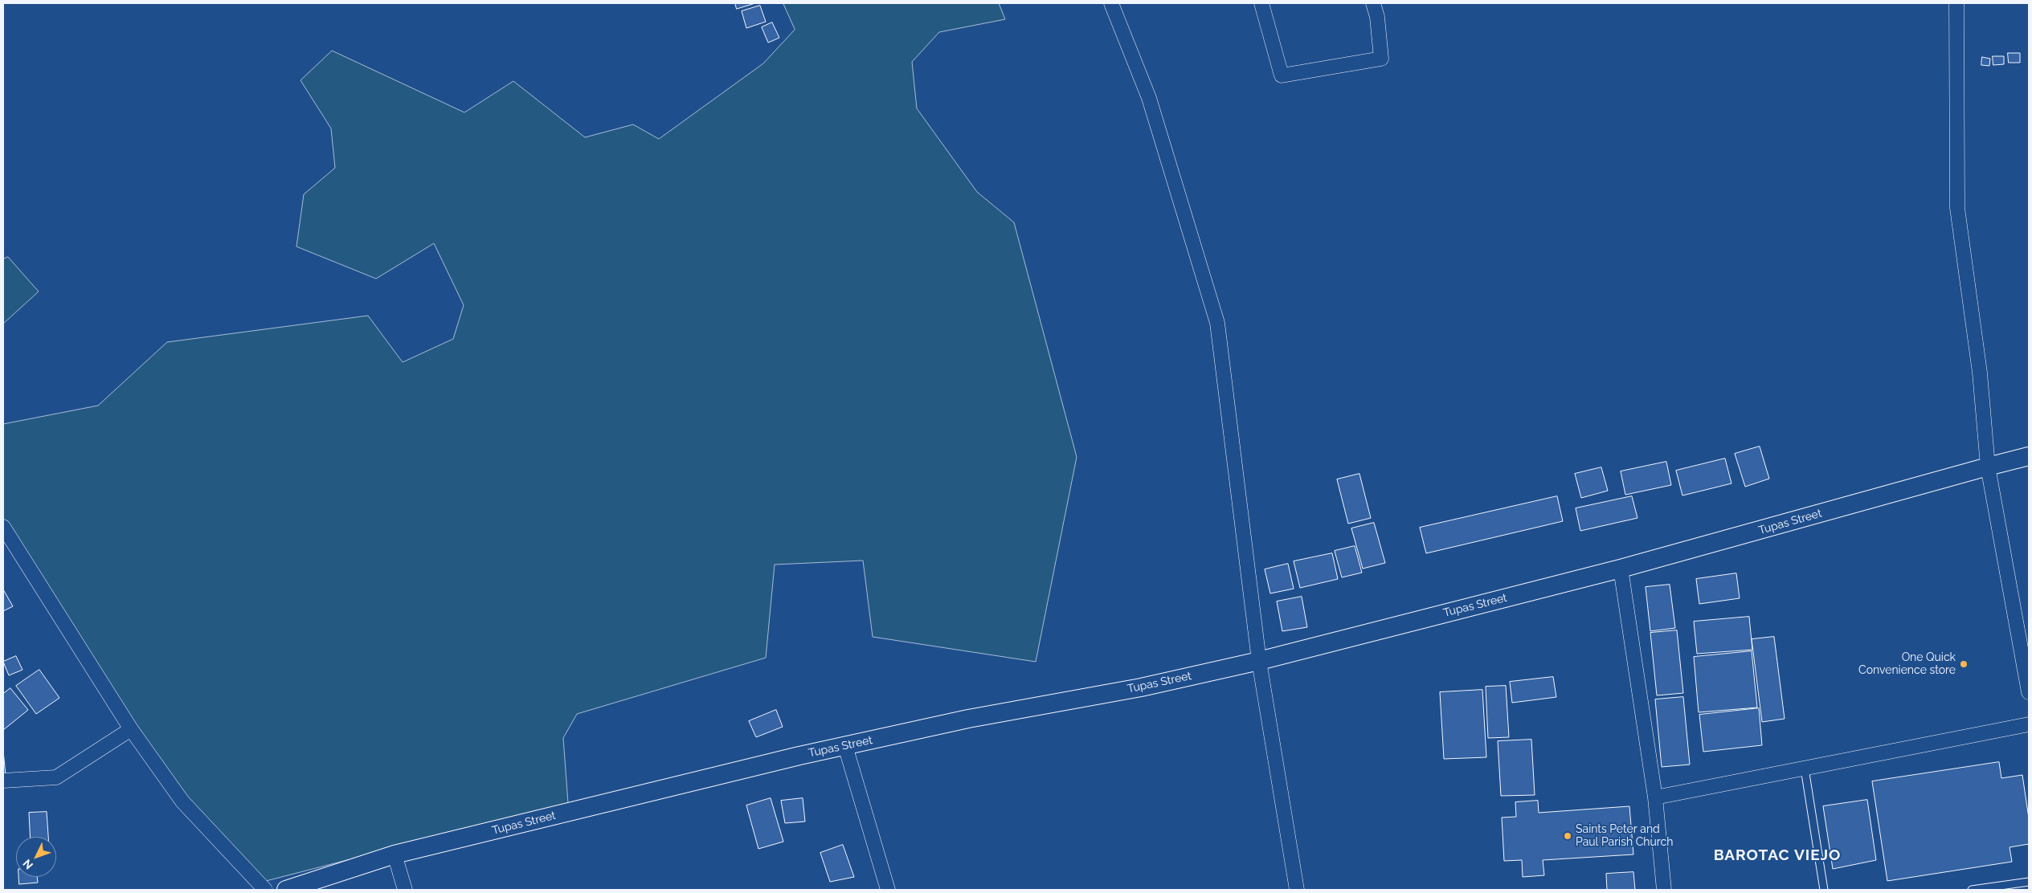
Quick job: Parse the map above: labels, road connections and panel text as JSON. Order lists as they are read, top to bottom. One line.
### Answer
{"streets":{"street":["Tupas Street"]},"districts":["BAROTAC VIEJO"],"places":["One Quick Convenience store","Saints Peter and Paul Parish Church"],"north":"bottom left"}
